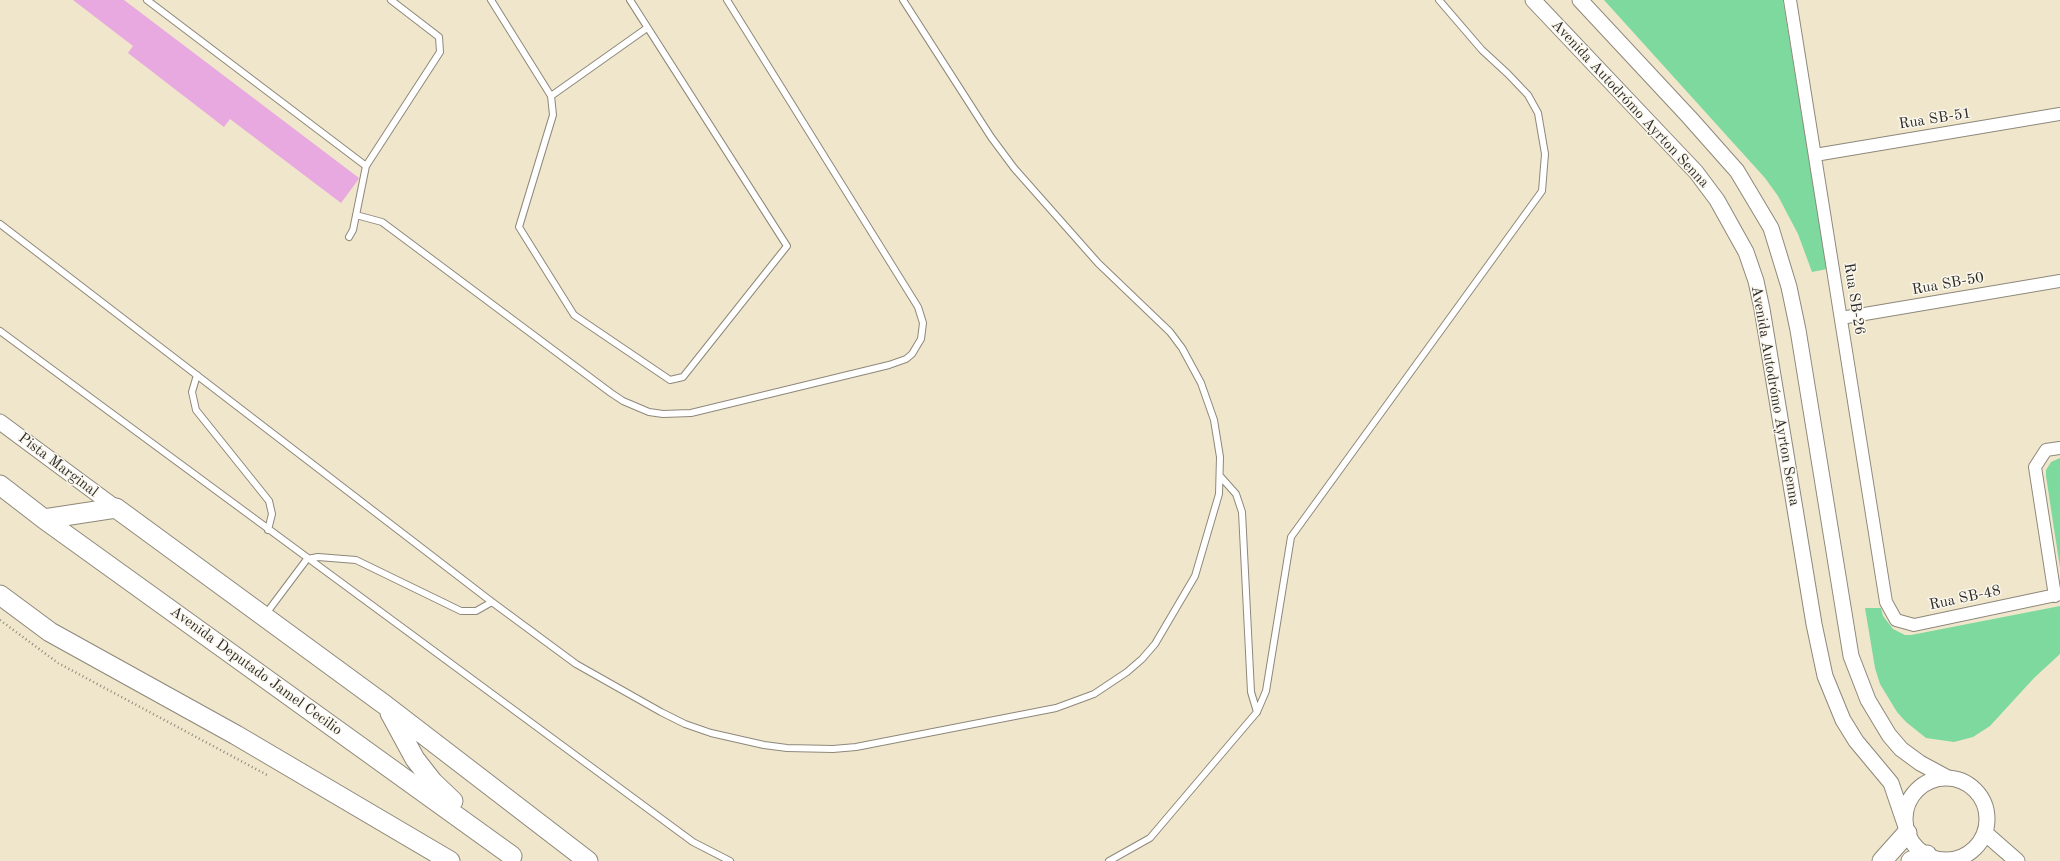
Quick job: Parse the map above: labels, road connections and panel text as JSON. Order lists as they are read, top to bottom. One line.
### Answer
{"streets":{"highway":["Avenida Deputado Jamel Cecilio"],"street":["Avenida Autodrómo Ayrton Senna","Rua SB-51","Rua SB-50","Rua SB-26","Pista Marginal","Rua SB-48"]},"crossings":[["Rua SB-51","Rua SB-26"],["Rua SB-50","Rua SB-26"],["Rua SB-26","Rua SB-48"]]}
